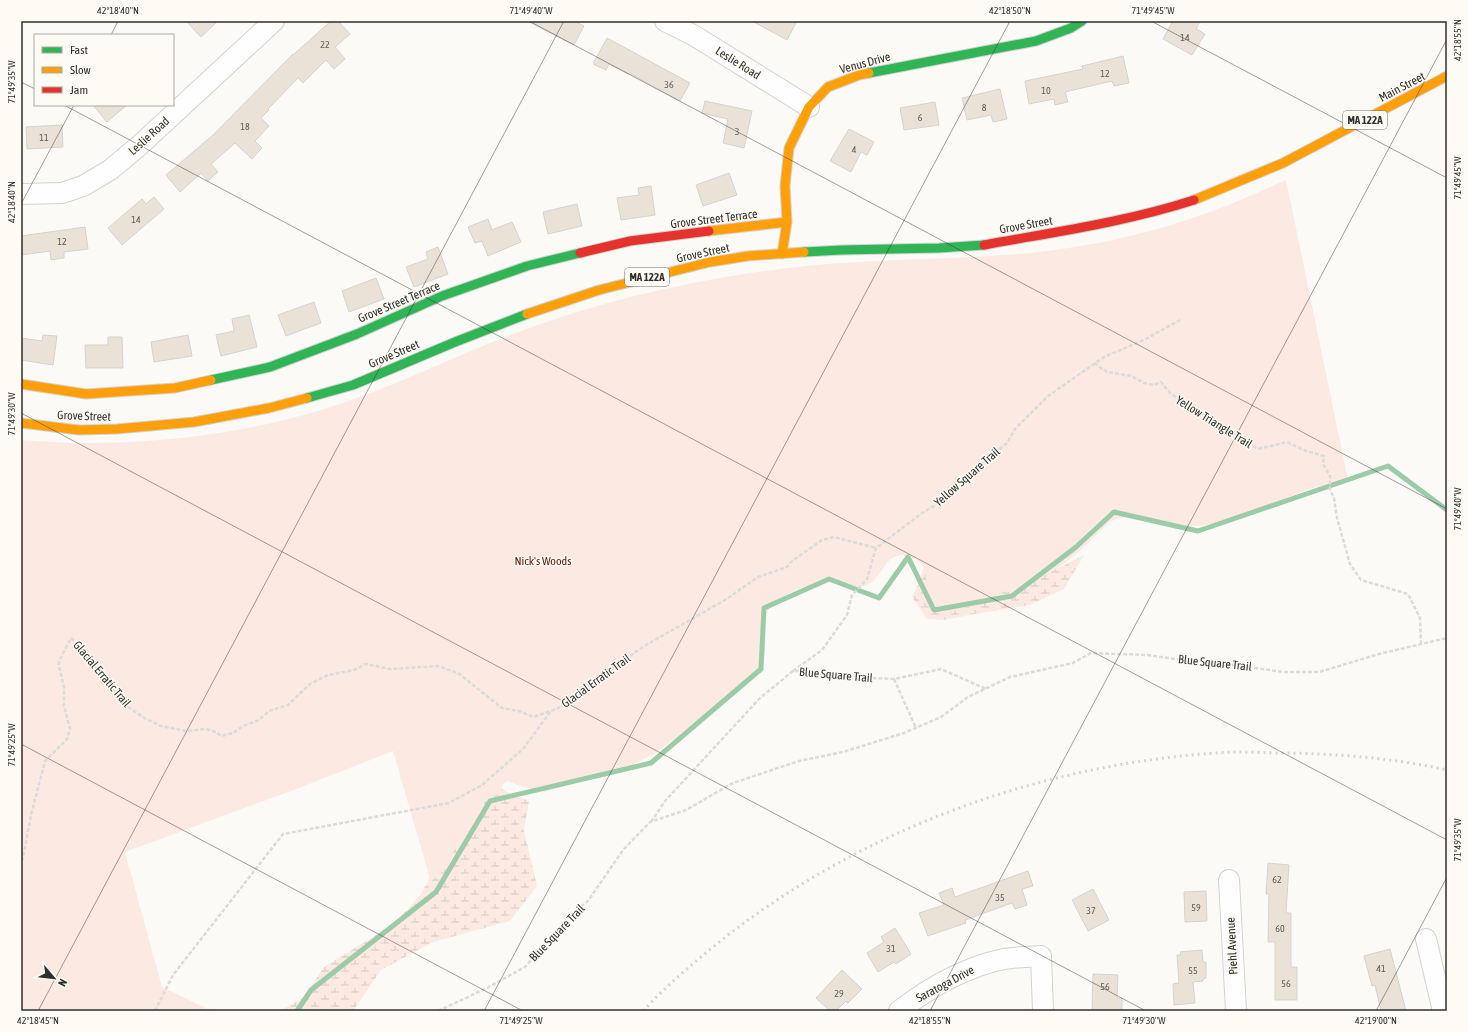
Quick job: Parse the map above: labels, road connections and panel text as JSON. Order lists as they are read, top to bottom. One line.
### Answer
{"streets":{"main road":["Venus Drive","Main Street","MA 122A","Grove Street Terrace","Grove Street"],"street":["Leslie Road","Piehl Avenue","Saratoga Drive"],"path":["Yellow Triangle Trail","Yellow Square Trail","Blue Square Trail","Glacial Erratic Trail"]},"crossings":[["Leslie Road","Venus Drive"],["Venus Drive","Grove Street Terrace"],["Venus Drive","Grove Street"],["Main Street","Grove Street"],["Yellow Triangle Trail","Yellow Square Trail"],["Yellow Triangle Trail","Blue Square Trail"],["Yellow Square Trail","Glacial Erratic Trail"]],"parks":["Nick's Woods"],"house_numbers":["14","22","12","36","10","8","6","18","3","11","4","14","12","62","35","59","37","60","31","41","55","56","56","29"],"legend":["Fast","Slow","Jam"],"north":"bottom right","coordinates":["42°18'40\"N","71°49'40\"W","42°18'50\"N","71°49'45\"W","42°18'55\"N","71°49'35\"W","71°49'30\"W","71°49'25\"W","42°18'45\"N","42°19'00\"N"]}
